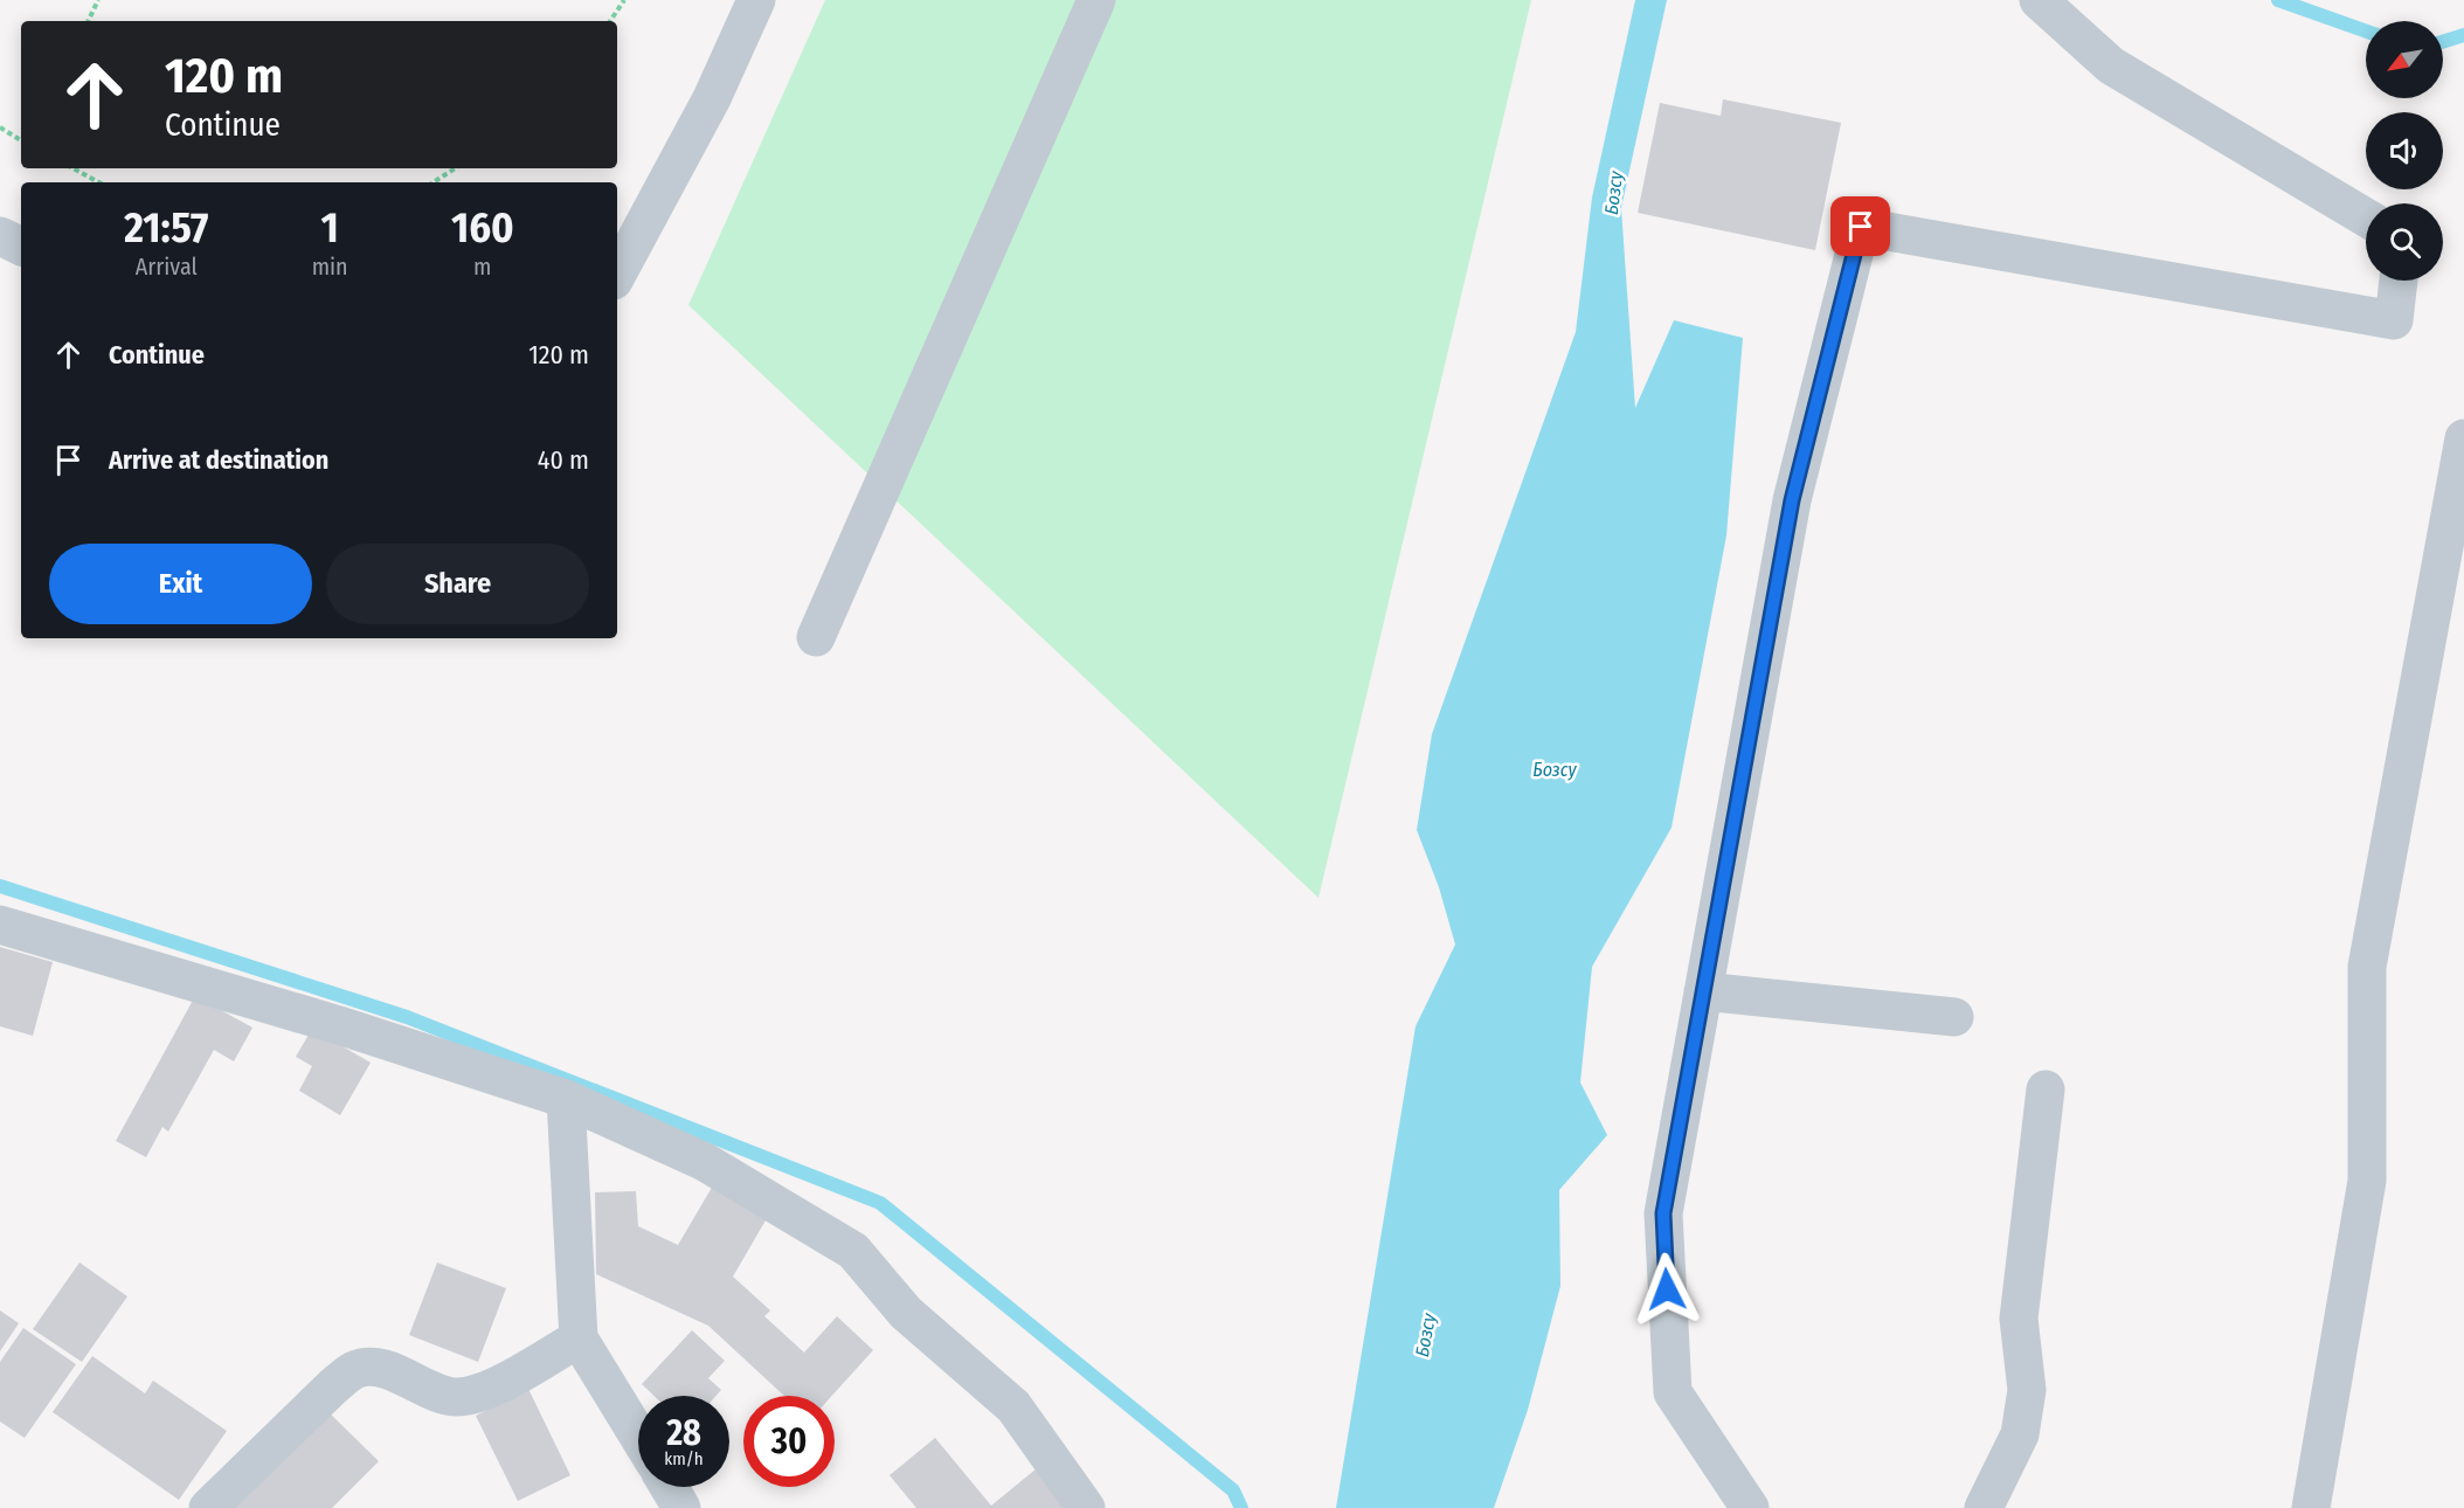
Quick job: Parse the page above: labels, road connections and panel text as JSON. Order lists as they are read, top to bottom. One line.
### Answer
{"water":["Бозсу"],"north":"bottom left","page":{"turn":["120 m","Continue"],"eta":["21:57","Arrival","1","min","160","m"],"list":[{"name":"Continue","value":"120 m"},{"name":"Arrive at destination","value":"40 m"}],"buttons":["Exit","Share"],"speed":"28 km/h","limit":"30"}}
